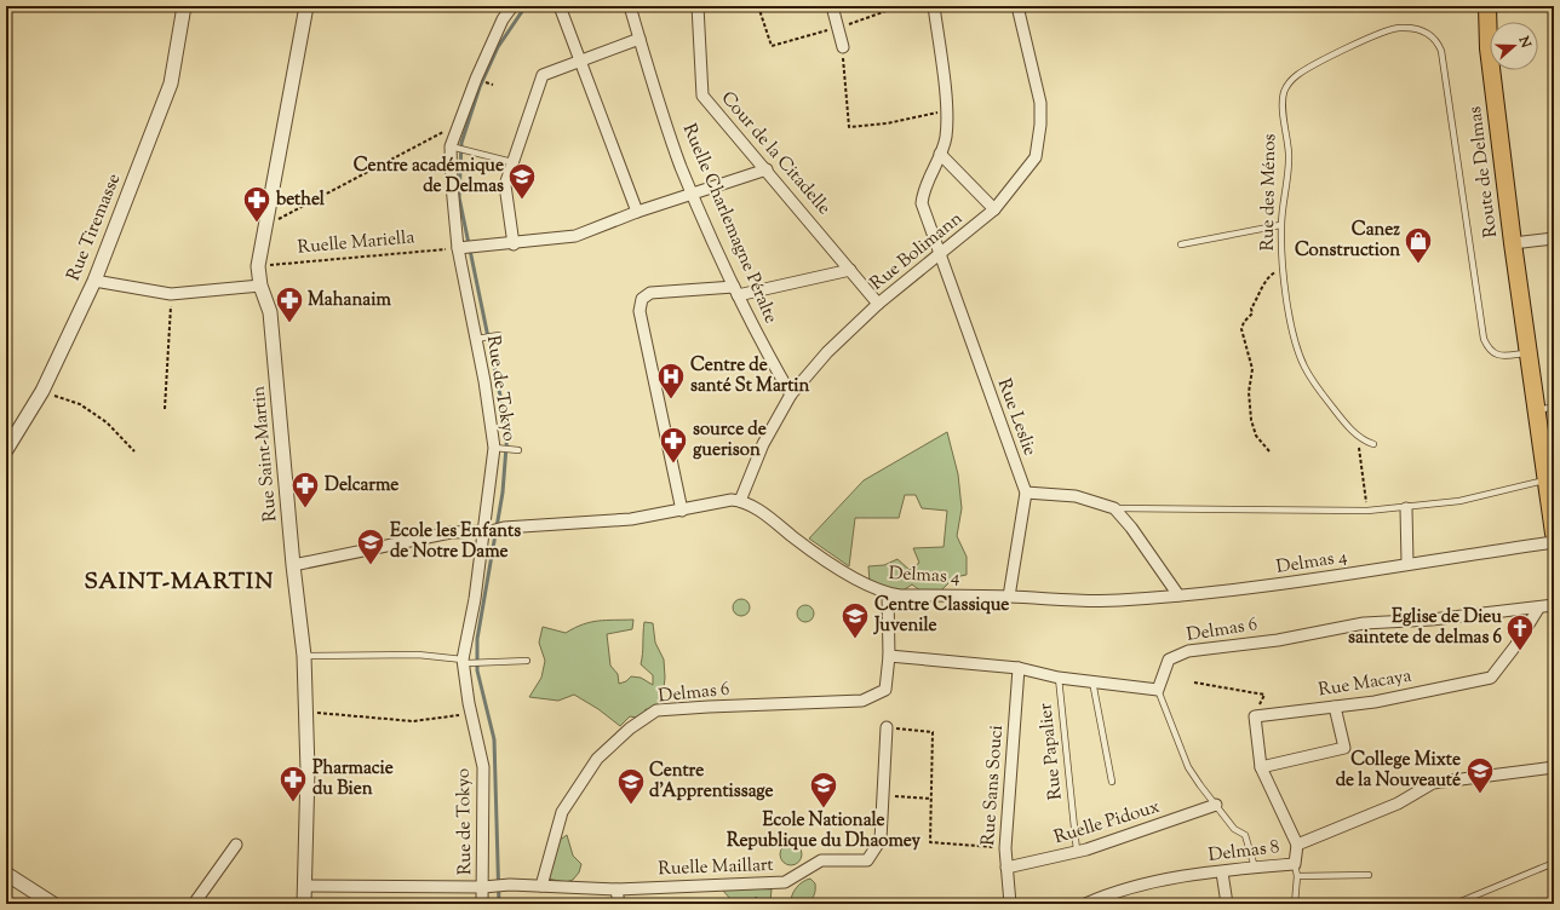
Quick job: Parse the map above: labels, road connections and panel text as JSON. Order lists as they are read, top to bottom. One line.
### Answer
{"streets":{"main road":["Route de Delmas"],"street":["Cour de la Citadelle","Ruelle Charlemagne Péralte","Rue Tiremasse","Rue Bolimann","Rue de Tokyo","Rue Leslie","Rue Saint-Martin","Delmas 4","Delmas 6","Rue Macaya","Rue Sans Souci","Ruelle Pidoux","Delmas 8","Ruelle Maillart"],"lane":["Rue des Ménos","Rue Papalier"],"path":["Ruelle Mariella"]},"crossings":[["Cour de la Citadelle","Rue Bolimann"],["Route de Delmas","Rue des Ménos"],["Ruelle Charlemagne Péralte","Rue Bolimann"],["Ruelle Mariella","Rue de Tokyo"],["Ruelle Mariella","Rue Saint-Martin"],["Rue Bolimann","Rue Leslie"],["Rue Bolimann","Delmas 4"],["Rue de Tokyo","Ruelle Maillart"],["Rue Leslie","Delmas 4"],["Delmas 4","Delmas 6"],["Delmas 6","Rue Macaya"],["Delmas 6","Ruelle Maillart"],["Rue Papalier","Ruelle Pidoux"],["Rue Sans Souci","Ruelle Pidoux"]],"districts":["SAINT-MARTIN"],"places":{"school or university":["Centre académique de Delmas","Ecole les Enfants de Notre Dame","Centre Classique Juvenile","College Mixte de la Nouveauté","Centre d'Apprentissage","Ecole Nationale Republique du Dhaomey"],"pharmacy":["bethel","Mahanaim","source de guerison","Delcarme","Pharmacie du Bien"],"shop":["Canez Construction"],"hospital":["Centre de santé St Martin"],"church":["Eglise de Dieu saintete de delmas 6"]},"north":"right"}
